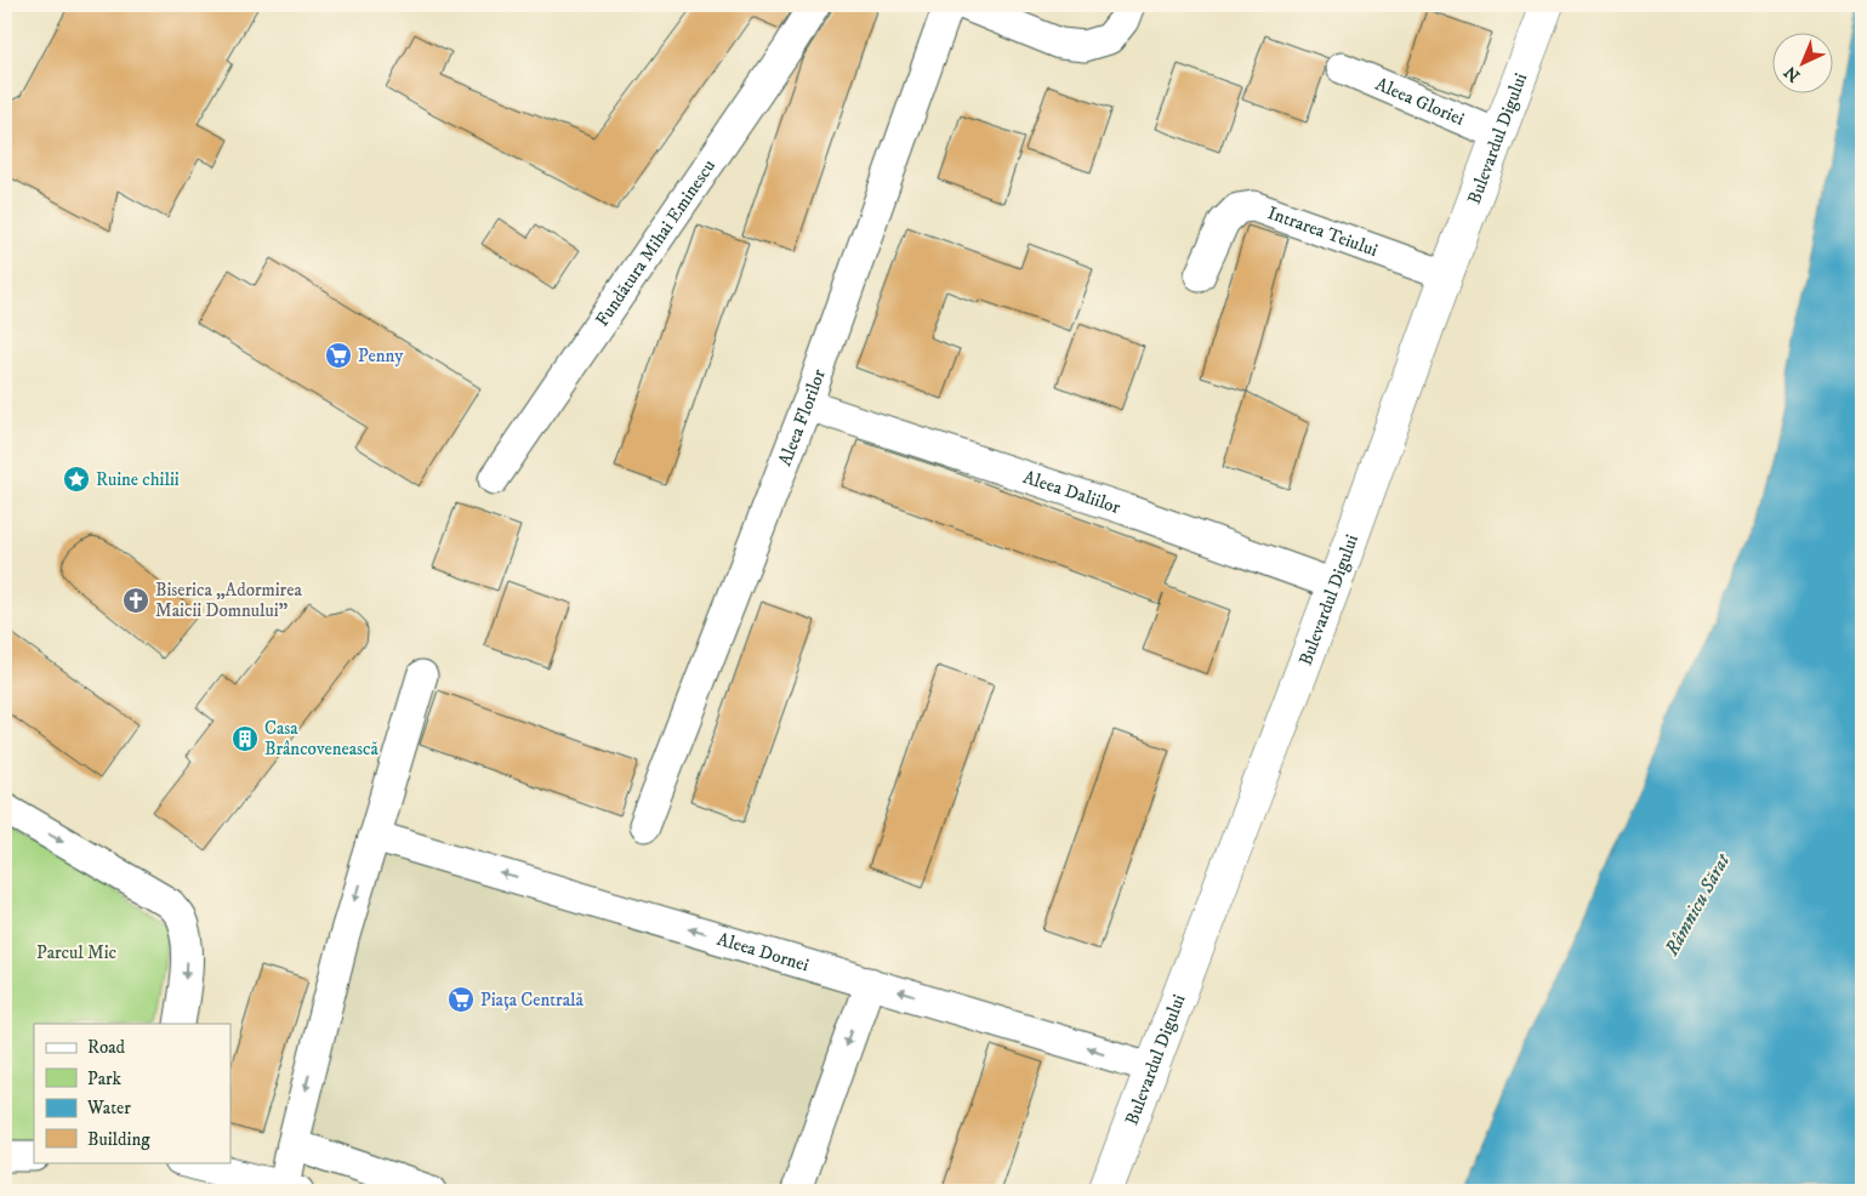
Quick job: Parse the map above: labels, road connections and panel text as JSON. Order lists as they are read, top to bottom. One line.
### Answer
{"streets":{"street":["Aleea Gloriei","Bulevardul Digului","Intrarea Teiului","Fundătura Mihai Eminescu","Aleea Florilor","Aleea Daliilor","Aleea Dornei"]},"crossings":[["Aleea Gloriei","Bulevardul Digului"],["Bulevardul Digului","Intrarea Teiului"],["Bulevardul Digului","Aleea Daliilor"],["Bulevardul Digului","Aleea Dornei"],["Aleea Florilor","Aleea Daliilor"]],"one_way":["Aleea Dornei"],"water":["Râmnicu Sărat"],"parks":["Parcul Mic"],"places":{"supermarket":["Penny","Piața Centrală"],"place":["Ruine chilii"],"church":["Biserica „Adormirea Maicii Domnului”"],"building":["Casa Brâncovenească"]},"legend":["Road","Park","Water","Building"],"north":"bottom left"}
